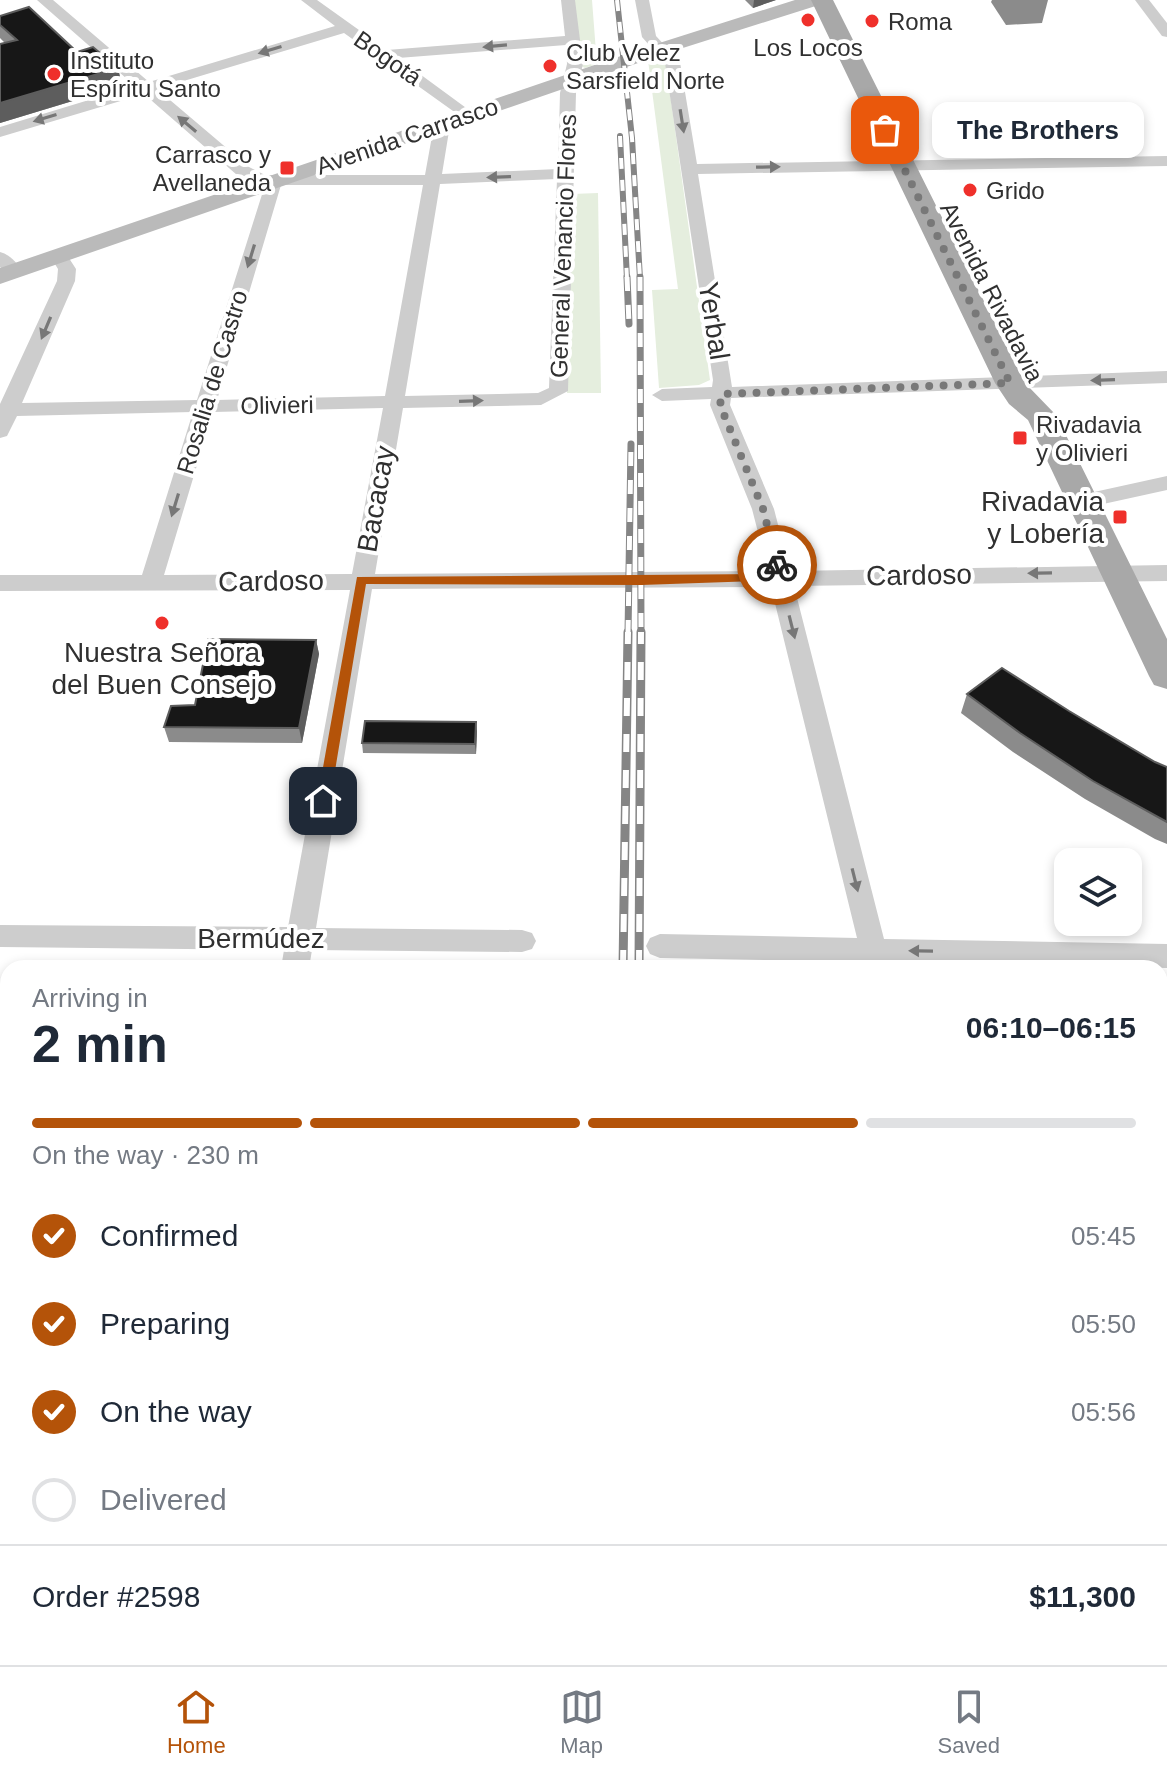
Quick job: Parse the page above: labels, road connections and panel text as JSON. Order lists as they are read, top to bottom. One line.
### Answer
{"streets":{"main road":["Avenida Carrasco","Avenida Rivadavia"],"street":["Bogotá","General Venancio Flores","Yerbal","Rosalia de Castro","Olivieri","Bacacay","Cardoso","Bermúdez"]},"crossings":[["Bogotá","Avenida Carrasco"],["Avenida Carrasco","General Venancio Flores"],["Avenida Carrasco","Yerbal"],["Avenida Carrasco","Rosalia de Castro"],["Avenida Carrasco","Bacacay"],["General Venancio Flores","Olivieri"],["Avenida Rivadavia","Cardoso"],["Yerbal","Cardoso"],["Rosalia de Castro","Olivieri"],["Rosalia de Castro","Cardoso"],["Olivieri","Bacacay"],["Bacacay","Cardoso"],["Bacacay","Bermúdez"]],"one_way":["Yerbal"],"places":{"other":["Los Locos","Roma","Club Velez Sarsfield Norte","Instituto Espíritu Santo","The Brothers","Grido","Nuestra Señora del Buen Consejo"],"transit":["Carrasco y Avellaneda","Rivadavia y Olivieri","Rivadavia y Lobería"]},"page":{"bubble":"The Brothers","heading":["2 min","Arriving in","06:10–06:15"],"panel":["Order #2598","$11,300"],"bar":"On the way · 230 m","list":[["Confirmed","05:45"],["Preparing","05:50"],["On the way","05:56"],"Delivered"],"tabs":["Home","Map","Saved"]}}
